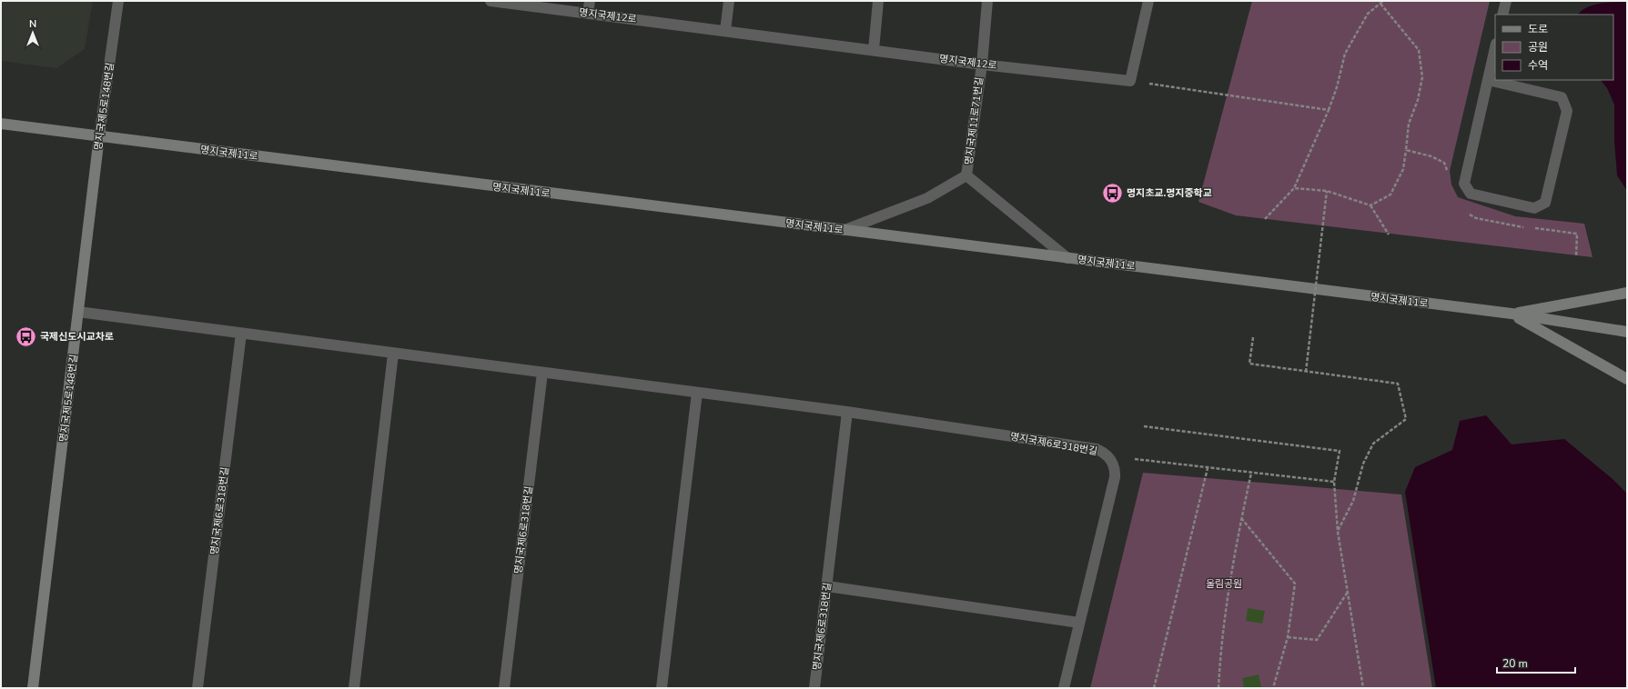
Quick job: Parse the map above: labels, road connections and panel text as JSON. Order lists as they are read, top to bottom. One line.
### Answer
{"streets":{"main road":["명지국제5로148번길","명지국제11로"],"street":["명지국제12로","명지국제11로71번길","명지국제6로318번길"]},"crossings":[["명지국제12로","명지국제11로71번길"],["명지국제5로148번길","명지국제11로"],["명지국제5로148번길","명지국제6로318번길"]],"parks":["울림공원"],"places":{"bus stop":["명지초교.명지중학교","국제신도시교차로"]},"legend":["도로","공원","수역"],"scale_bar":"20 m","north":"top"}
